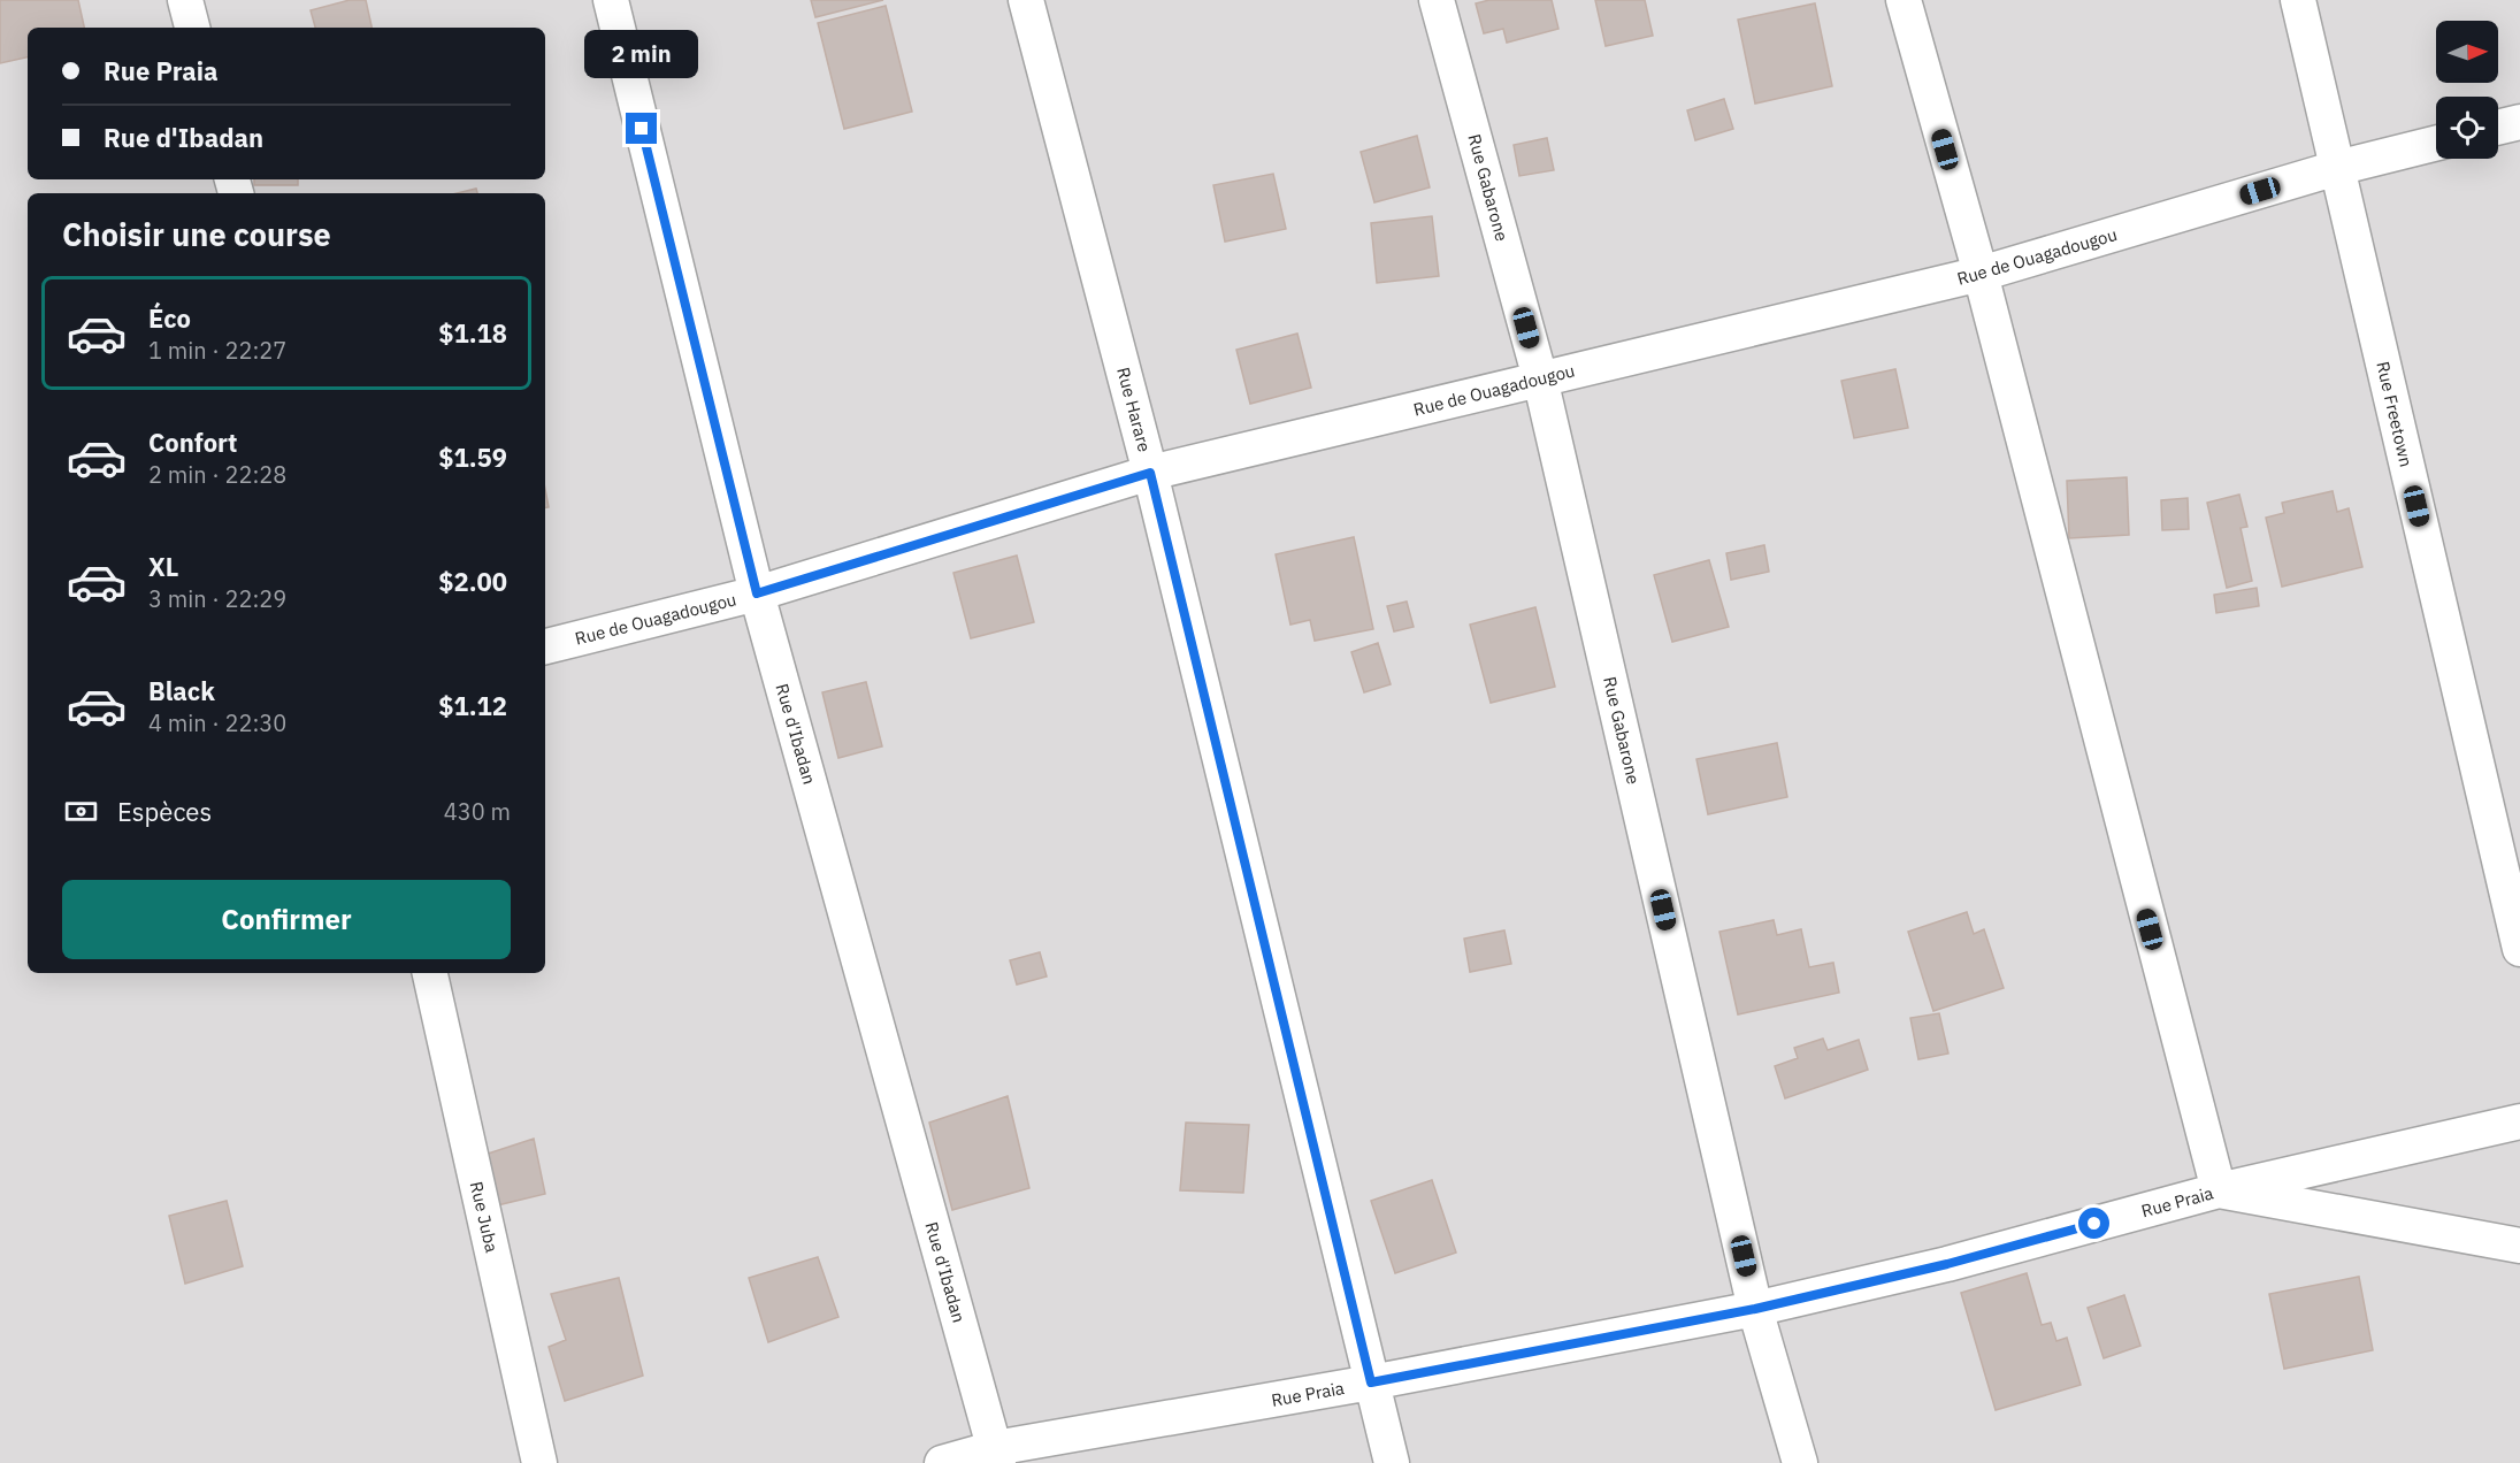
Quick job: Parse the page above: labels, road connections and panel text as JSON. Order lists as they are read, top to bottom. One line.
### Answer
{"streets":{"street":["Rue Gabarone","Rue de Ouagadougou","Rue Harare","Rue Freetown","Rue d'Ibadan","Rue Praia","Rue Juba"]},"crossings":[["Rue Gabarone","Rue de Ouagadougou"],["Rue Gabarone","Rue Praia"],["Rue de Ouagadougou","Rue Harare"],["Rue de Ouagadougou","Rue Freetown"],["Rue de Ouagadougou","Rue d'Ibadan"],["Rue Harare","Rue Praia"],["Rue d'Ibadan","Rue Praia"]],"north":"right","page":{"banner":["Rue Praia","Rue d'Ibadan"],"bubble":"2 min","heading":"Choisir une course","list":[{"name":"Éco","note":"1 min · 22:27","value":"$1.18"},{"name":"Confort","note":"2 min · 22:28","value":"$1.59"},{"name":"XL","note":"3 min · 22:29","value":"$2.00"},{"name":"Black","note":"4 min · 22:30","value":"$1.12"}],"pay":["Espèces","430 m"],"buttons":"Confirmer"}}
